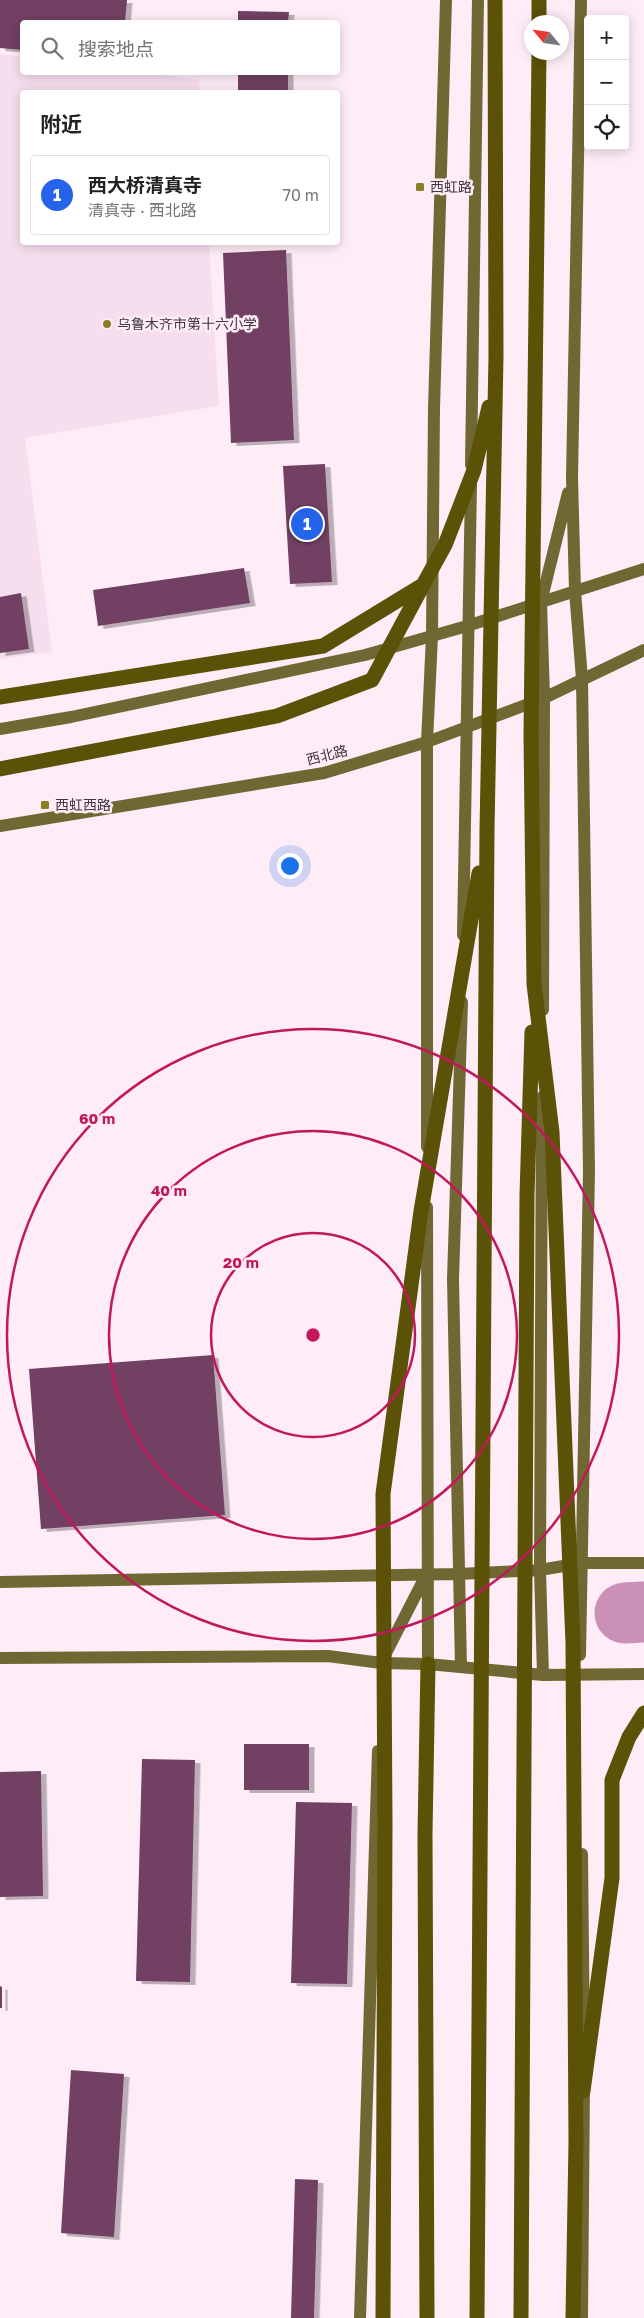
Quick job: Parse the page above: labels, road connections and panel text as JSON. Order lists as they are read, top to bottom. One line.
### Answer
{"streets":{"main road":["西北路"]},"places":{"transit":["西虹路","西虹西路"],"other":["乌鲁木齐市第十六小学"]},"north":"top left","page":{"map_buttons":["+","−"],"search":"搜索地点","heading":"附近","list":[{"mark":"1","name":"西大桥清真寺","note":"清真寺 · 西北路","value":"70 m"}],"pins":"1"},"rings":["60 m","40 m","20 m"]}
